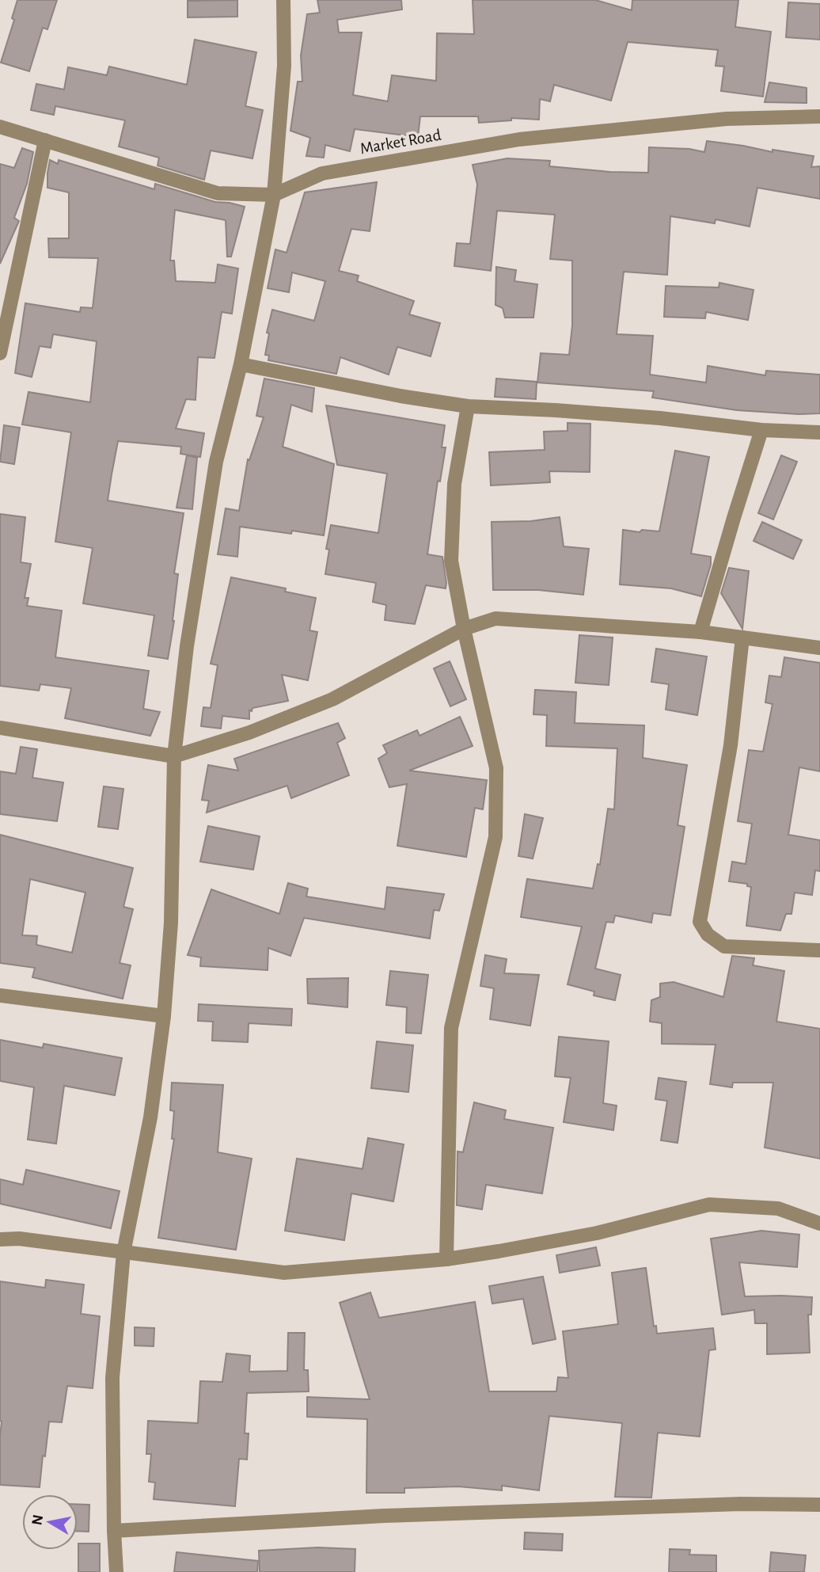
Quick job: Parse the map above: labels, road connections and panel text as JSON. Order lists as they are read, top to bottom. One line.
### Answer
{"streets":{"street":["Market Road"]},"north":"left"}
